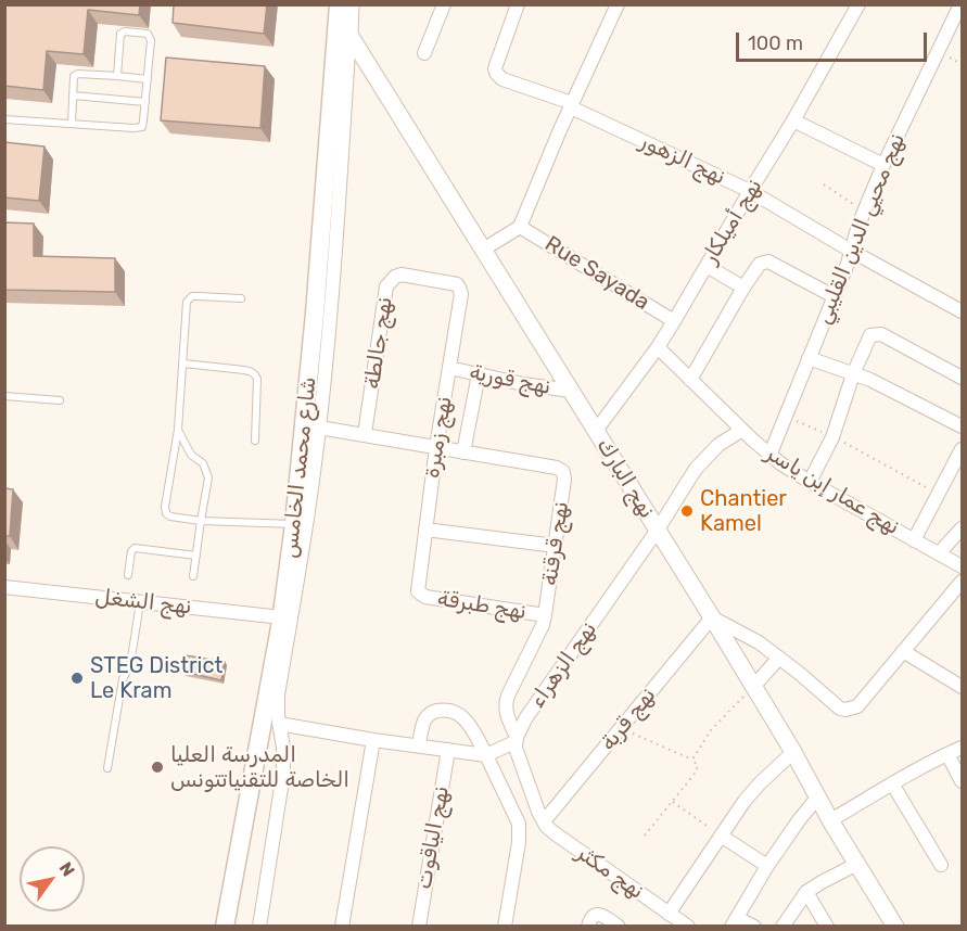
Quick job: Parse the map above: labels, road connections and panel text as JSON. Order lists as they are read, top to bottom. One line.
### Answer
{"streets":{"main road":["شارع محمد الخامس"],"street":["نهج الزهور","نهج أميلكار","نهج محيي الدين القليبي","Rue Sayada","نهج جالطة","نهج قورية","نهج زمبرة","نهج البارك","نهج عمار إبن ياسر","نهج قرقنة","نهج الشغل","نهج طبرقة","نهج الزهراء","نهج قربة","نهج الياقوت","نهج مكثر"]},"crossings":[["نهج الزهور","نهج أميلكار"],["نهج الزهور","نهج محيي الدين القليبي"],["نهج أميلكار","Rue Sayada"],["نهج أميلكار","نهج البارك"],["نهج أميلكار","نهج عمار إبن ياسر"],["نهج محيي الدين القليبي","نهج عمار إبن ياسر"],["نهج جالطة","نهج زمبرة"],["نهج قورية","نهج زمبرة"],["نهج قورية","نهج البارك"],["نهج زمبرة","نهج طبرقة"],["شارع محمد الخامس","نهج الشغل"],["نهج البارك","نهج الزهراء"],["نهج البارك","نهج قربة"],["نهج عمار إبن ياسر","نهج الزهراء"],["نهج قرقنة","نهج طبرقة"],["نهج قرقنة","نهج الزهراء"],["نهج قربة","نهج مكثر"]],"places":["Chantier Kamel","STEG District Le Kram","المدرسة العليا الخاصة للتقنياتتونس"],"scale_bar":"100 m","north":"top right"}
